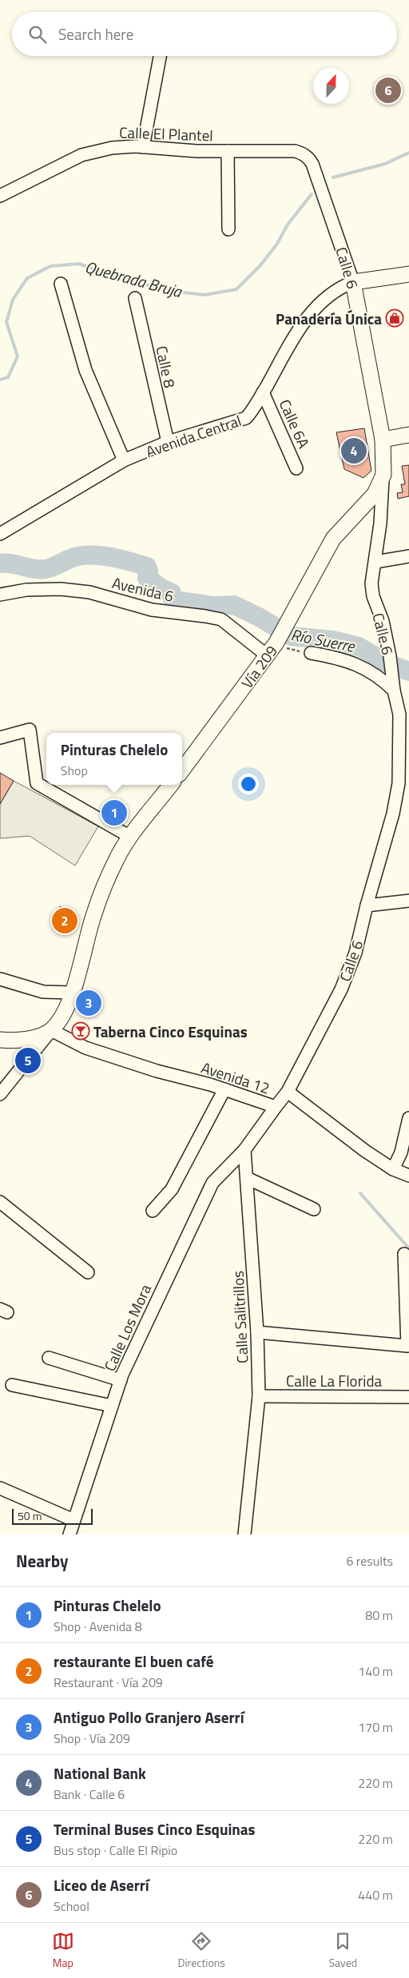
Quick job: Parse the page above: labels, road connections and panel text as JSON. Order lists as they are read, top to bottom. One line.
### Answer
{"streets":{"main road":["Calle 6","Avenida Central","Vía 209"],"street":["Calle El Plantel","Calle 8","Calle 6A","Avenida 6","Avenida 12","Calle Salitrillos","Calle Los Mora","Calle La Florida"]},"crossings":[["Calle El Plantel","Calle 6"],["Calle 6","Avenida Central"],["Calle 6","Vía 209"],["Calle 6","Avenida 12"],["Calle 8","Avenida Central"],["Calle 6A","Avenida Central"],["Avenida 6","Vía 209"],["Calle Salitrillos","Calle Los Mora"],["Calle Salitrillos","Calle La Florida"]],"water":["Quebrada Bruja","Río Suerre"],"places":{"shop":["Panadería Única"],"bar":["Taberna Cinco Esquinas"]},"scale_bar":"50 m","north":"top","page":{"search":"Search here","pins":["6","4","1","2","3","5"],"popup":["Pinturas Chelelo","Shop"],"scale":"50 m","heading":["Nearby","6 results"],"list":[{"mark":"1","name":"Pinturas Chelelo","note":"Shop · Avenida 8","value":"80 m"},{"mark":"2","name":"restaurante El buen café","note":"Restaurant · Vía 209","value":"140 m"},{"mark":"3","name":"Antiguo Pollo Granjero Aserrí","note":"Shop · Vía 209","value":"170 m"},{"mark":"4","name":"National Bank","note":"Bank · Calle 6","value":"220 m"},{"mark":"5","name":"Terminal Buses Cinco Esquinas","note":"Bus stop · Calle El Ripio","value":"220 m"},{"mark":"6","name":"Liceo de Aserrí","note":"School","value":"440 m"}],"nav":["Map","Directions","Saved"]}}
